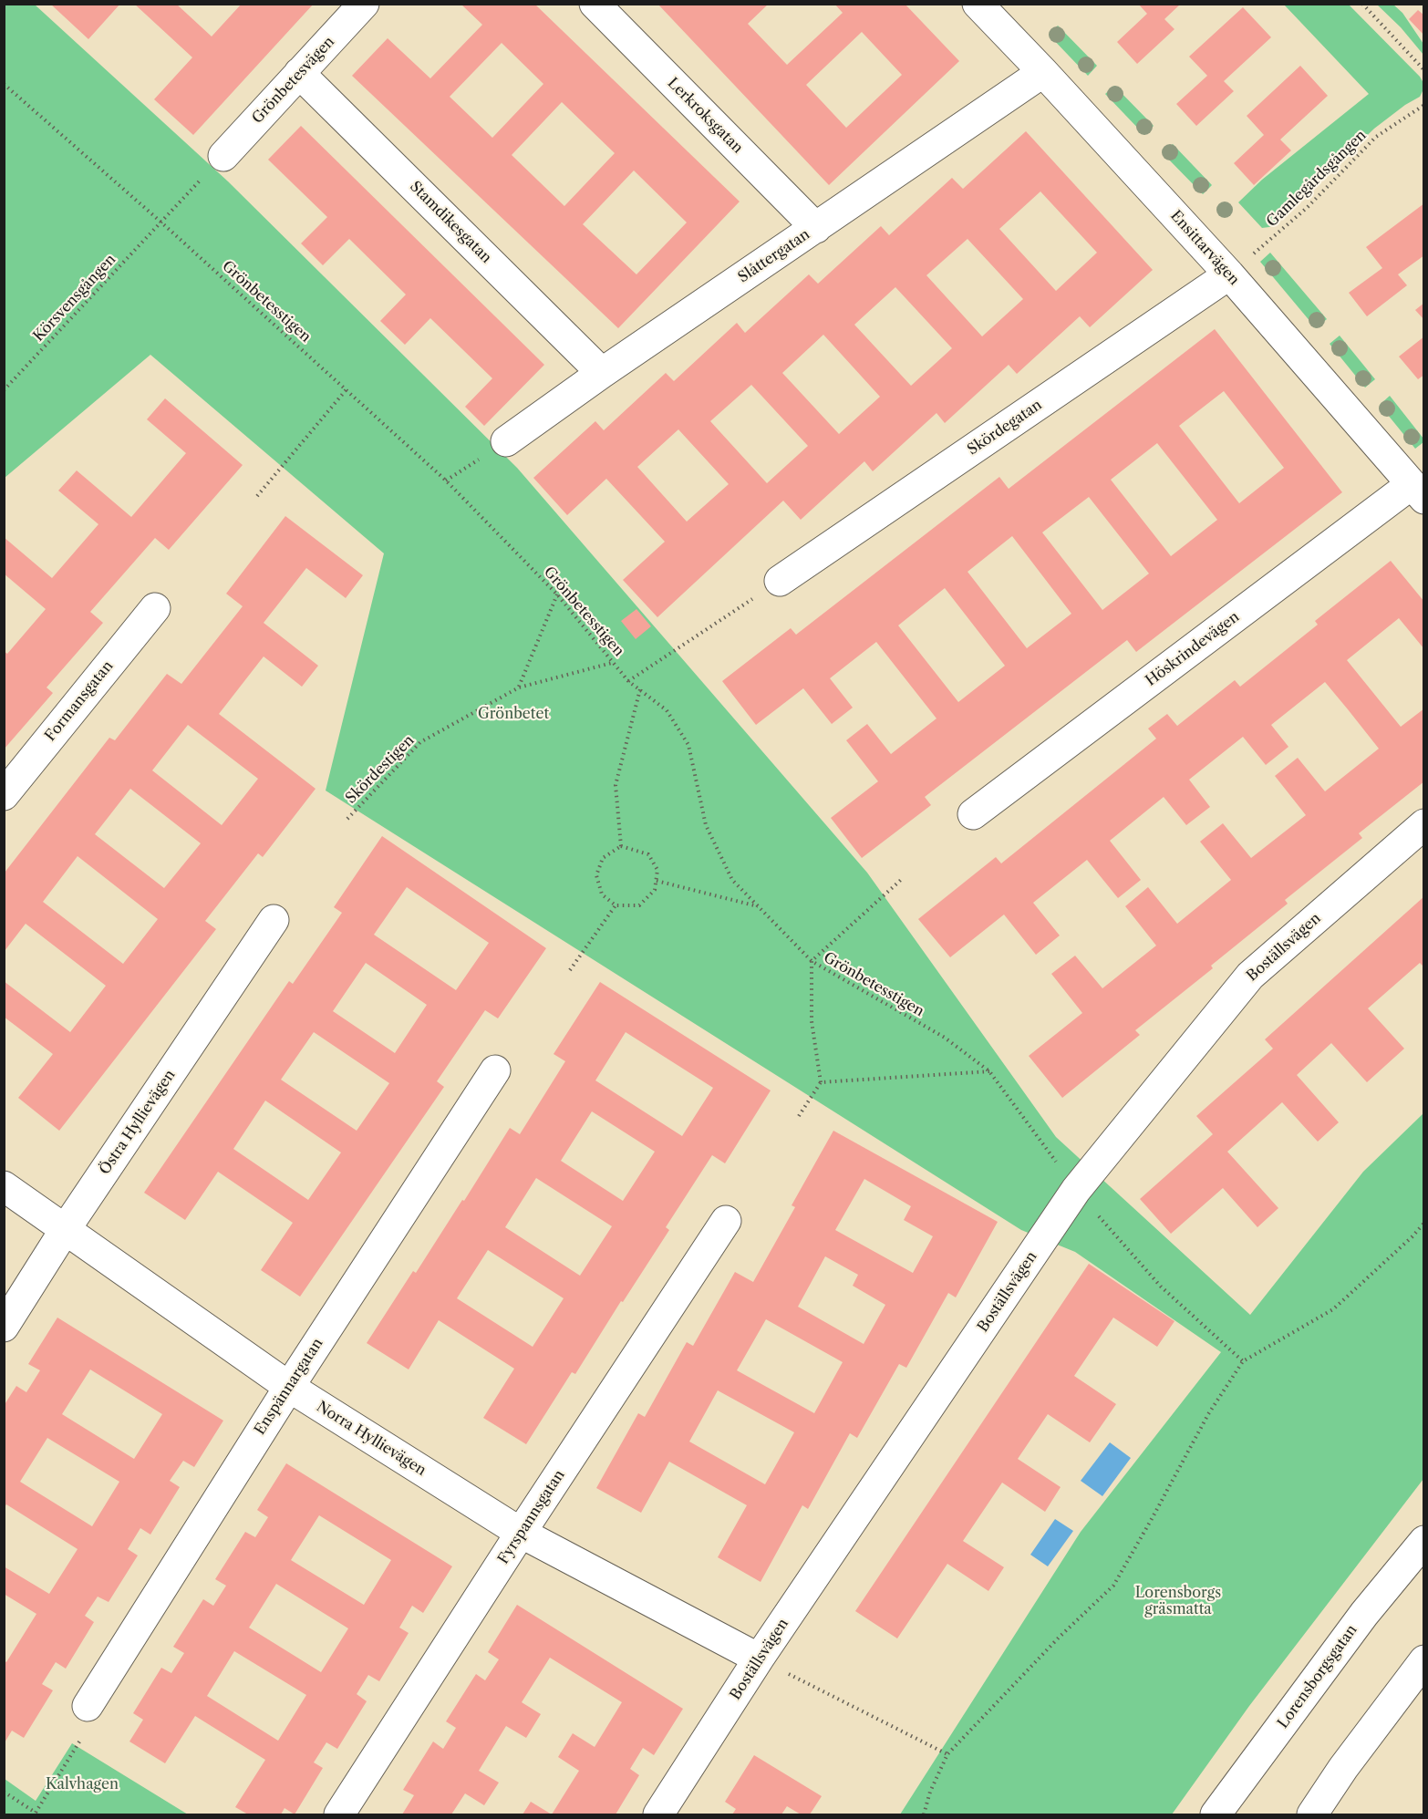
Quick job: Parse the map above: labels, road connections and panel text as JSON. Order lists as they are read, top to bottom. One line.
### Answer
{"streets":{"street":["Grönbetesvägen","Lerkroksgatan","Stamdikesgatan","Ensittarvägen","Slåttergatan","Skördegatan","Höskrindevägen","Formansgatan","Boställsvägen","Östra Hyllievägen","Enspännargatan","Norra Hyllievägen","Fyrspannsgatan","Lorensborgsgatan"],"path":["Gamlegårdsgången","Körsvensgången","Grönbetesstigen","Skördestigen"]},"crossings":[["Grönbetesvägen","Stamdikesgatan"],["Grönbetesvägen","Körsvensgången"],["Lerkroksgatan","Slåttergatan"],["Gamlegårdsgången","Ensittarvägen"],["Gamlegårdsgången","Skördegatan"],["Stamdikesgatan","Slåttergatan"],["Ensittarvägen","Slåttergatan"],["Ensittarvägen","Skördegatan"],["Ensittarvägen","Höskrindevägen"],["Körsvensgången","Grönbetesstigen"],["Grönbetesstigen","Skördestigen"],["Grönbetesstigen","Boställsvägen"],["Boställsvägen","Norra Hyllievägen"],["Östra Hyllievägen","Norra Hyllievägen"],["Enspännargatan","Norra Hyllievägen"],["Norra Hyllievägen","Fyrspannsgatan"]],"parks":["Grönbetet","Lorensborgs gräsmatta","Kalvhagen"]}
